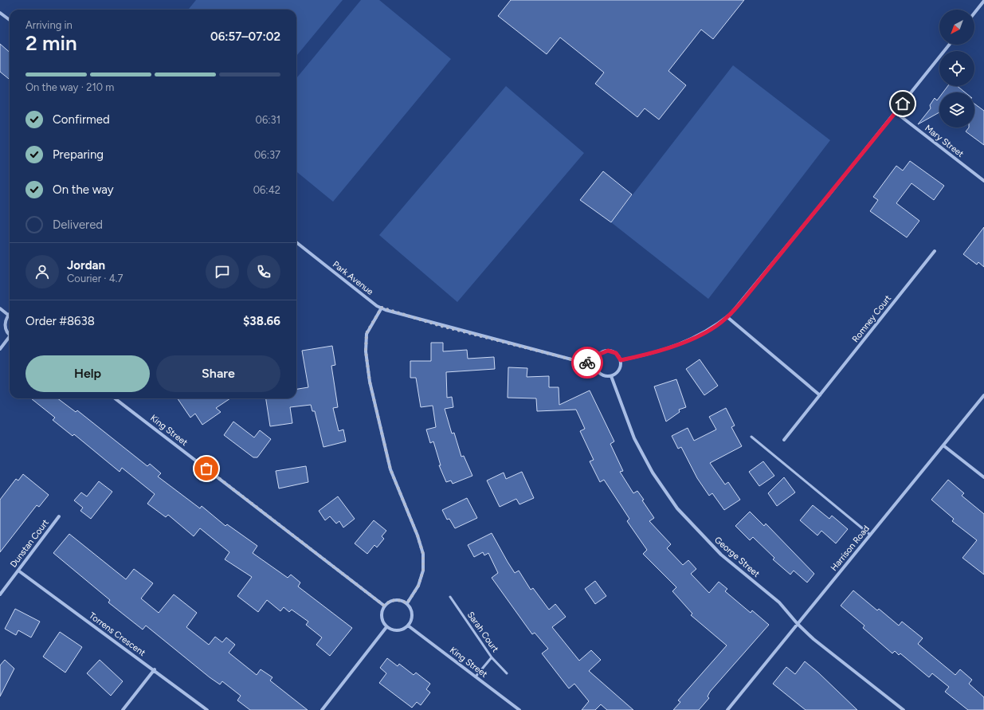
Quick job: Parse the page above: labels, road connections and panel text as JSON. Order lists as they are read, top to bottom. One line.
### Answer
{"streets":{"street":["Mary Street","Park Avenue","Romney Court","King Street","Dunstan Court","Harrison Road","George Street","Torrens Crescent"],"lane":["Sarah Court"]},"crossings":[["Park Avenue","George Street"],["Dunstan Court","Torrens Crescent"],["Harrison Road","George Street"]],"north":"bottom left","page":{"heading":["2 min","Arriving in","06:57–07:02"],"panel":["Jordan","Courier · 4.7","Order #8638","$38.66"],"bar":"On the way · 210 m","list":[["Confirmed","06:31"],["Preparing","06:37"],["On the way","06:42"],"Delivered"],"buttons":["Help","Share"]}}
